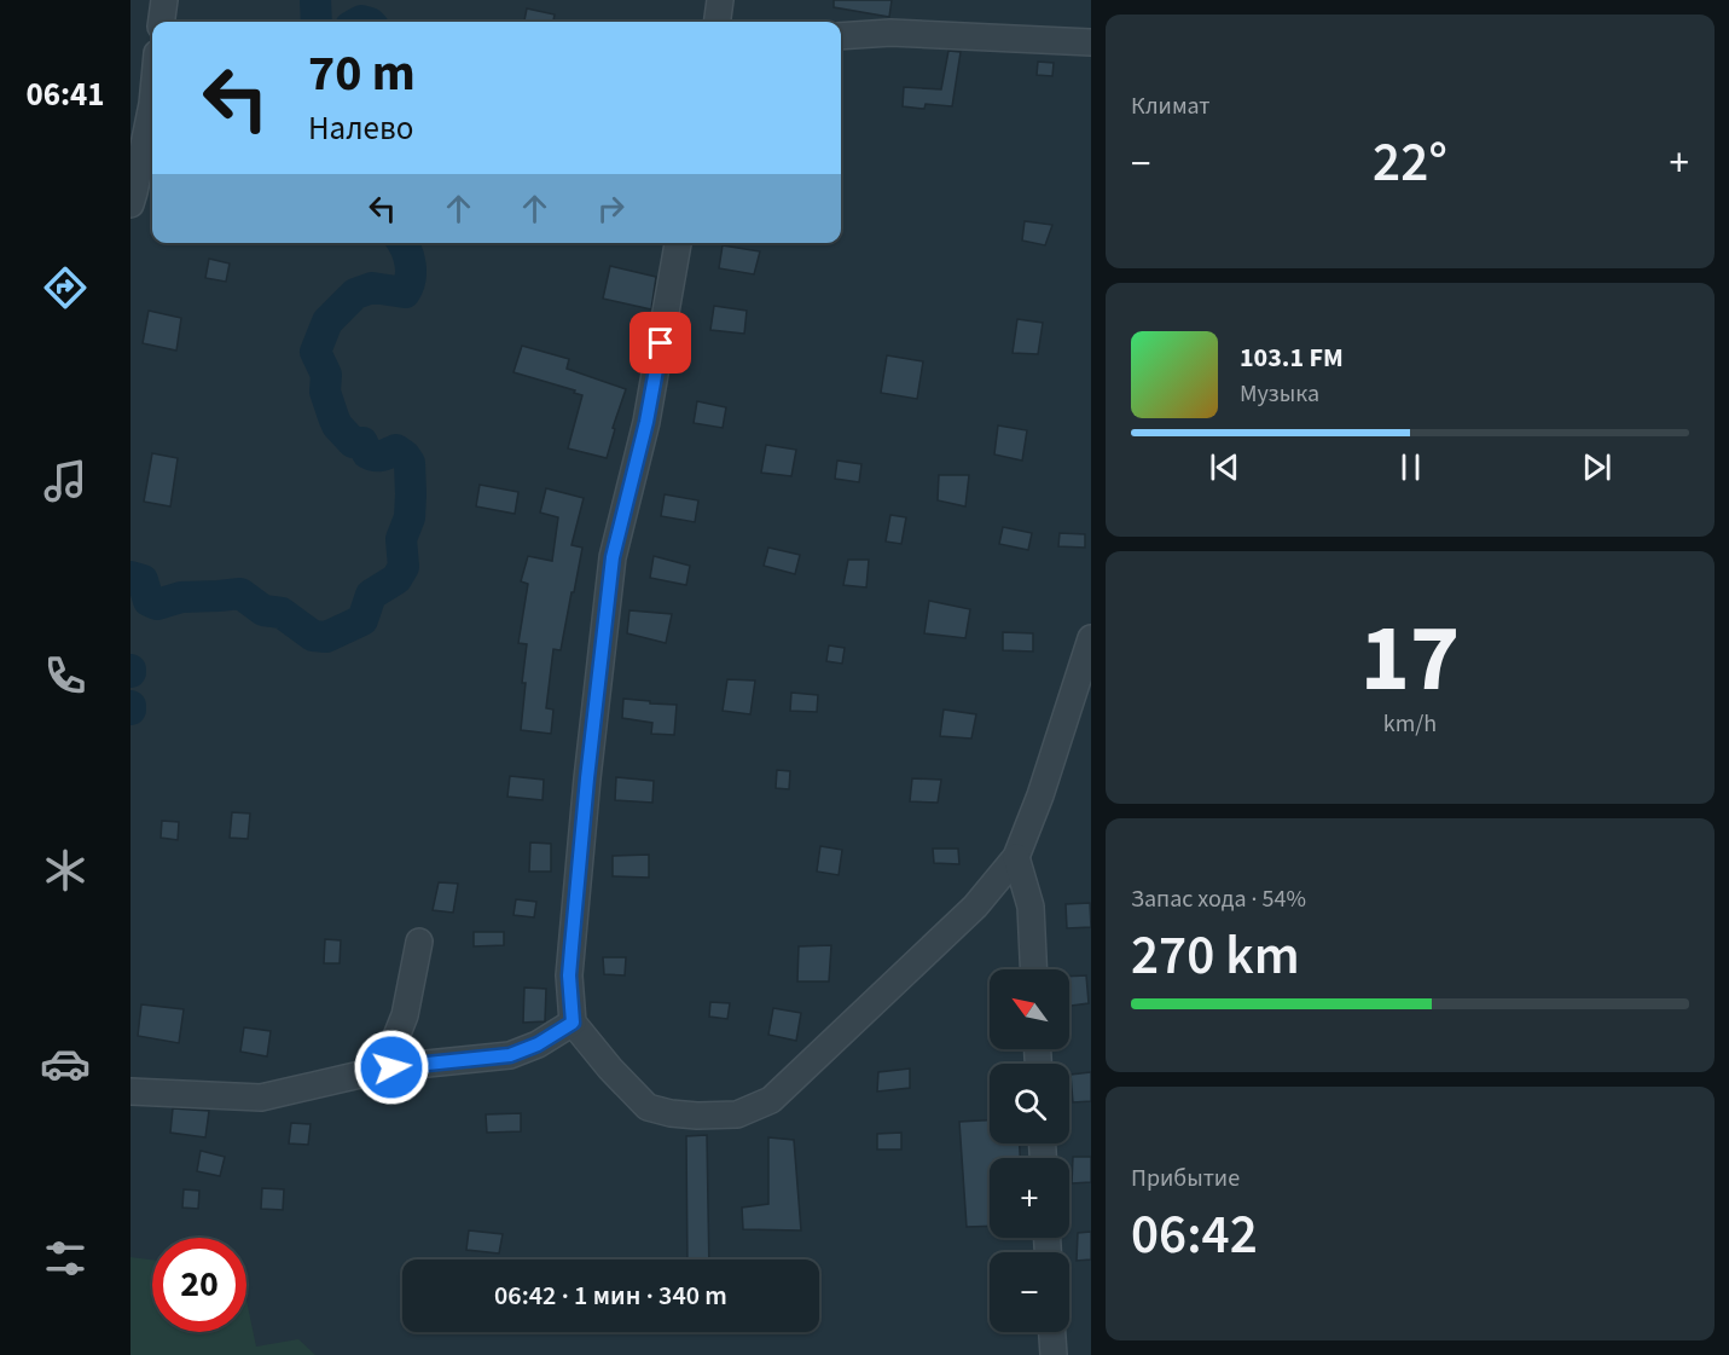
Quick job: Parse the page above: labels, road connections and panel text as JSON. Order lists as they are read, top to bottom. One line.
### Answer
{"north":"top left","page":{"tabs":"06:41","tile":["Климат",["17","km/h"],["Запас хода · 54%","270 km"],["Прибытие","06:42"]],"turn":["70 m","Налево"],"heat":["−","22°","+"],"song":["103.1 FM","Музыка"],"map_buttons":["+","−"],"limit":"20","trip":"06:42 · 1 мин · 340 m"}}
